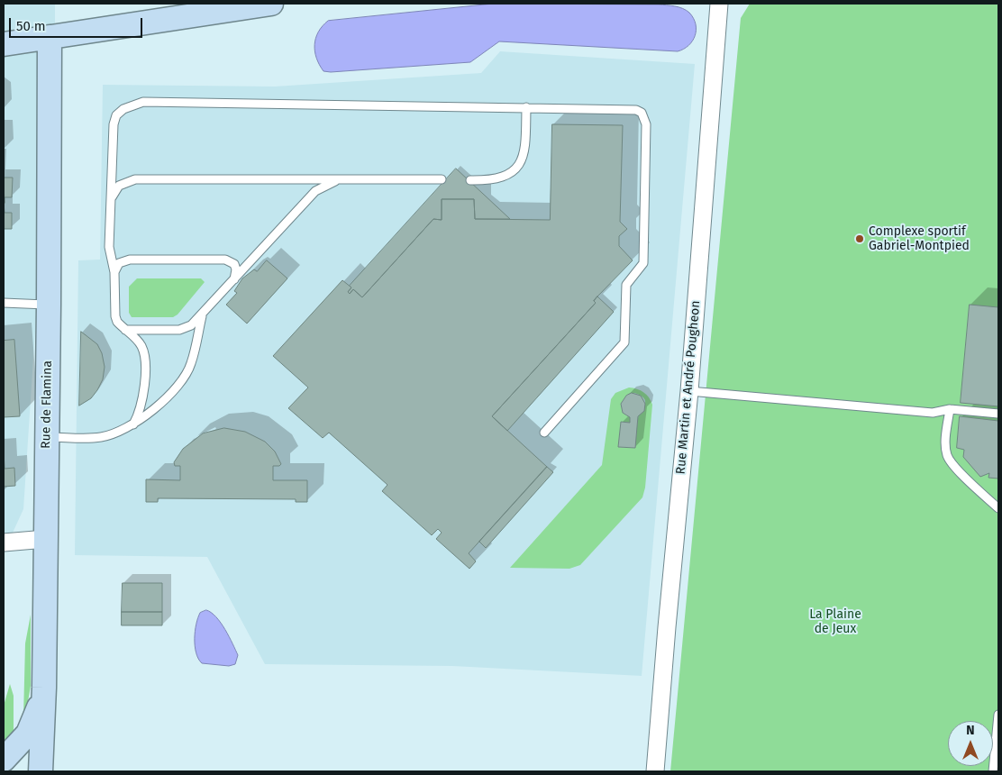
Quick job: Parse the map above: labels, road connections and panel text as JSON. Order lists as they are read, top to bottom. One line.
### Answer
{"streets":{"street":["Rue Martin et André Pougheon","Rue de Flamina"]},"parks":["La Plaine de Jeux"],"places":["Complexe sportif Gabriel-Montpied"],"scale_bar":"50 m","north":"top"}
